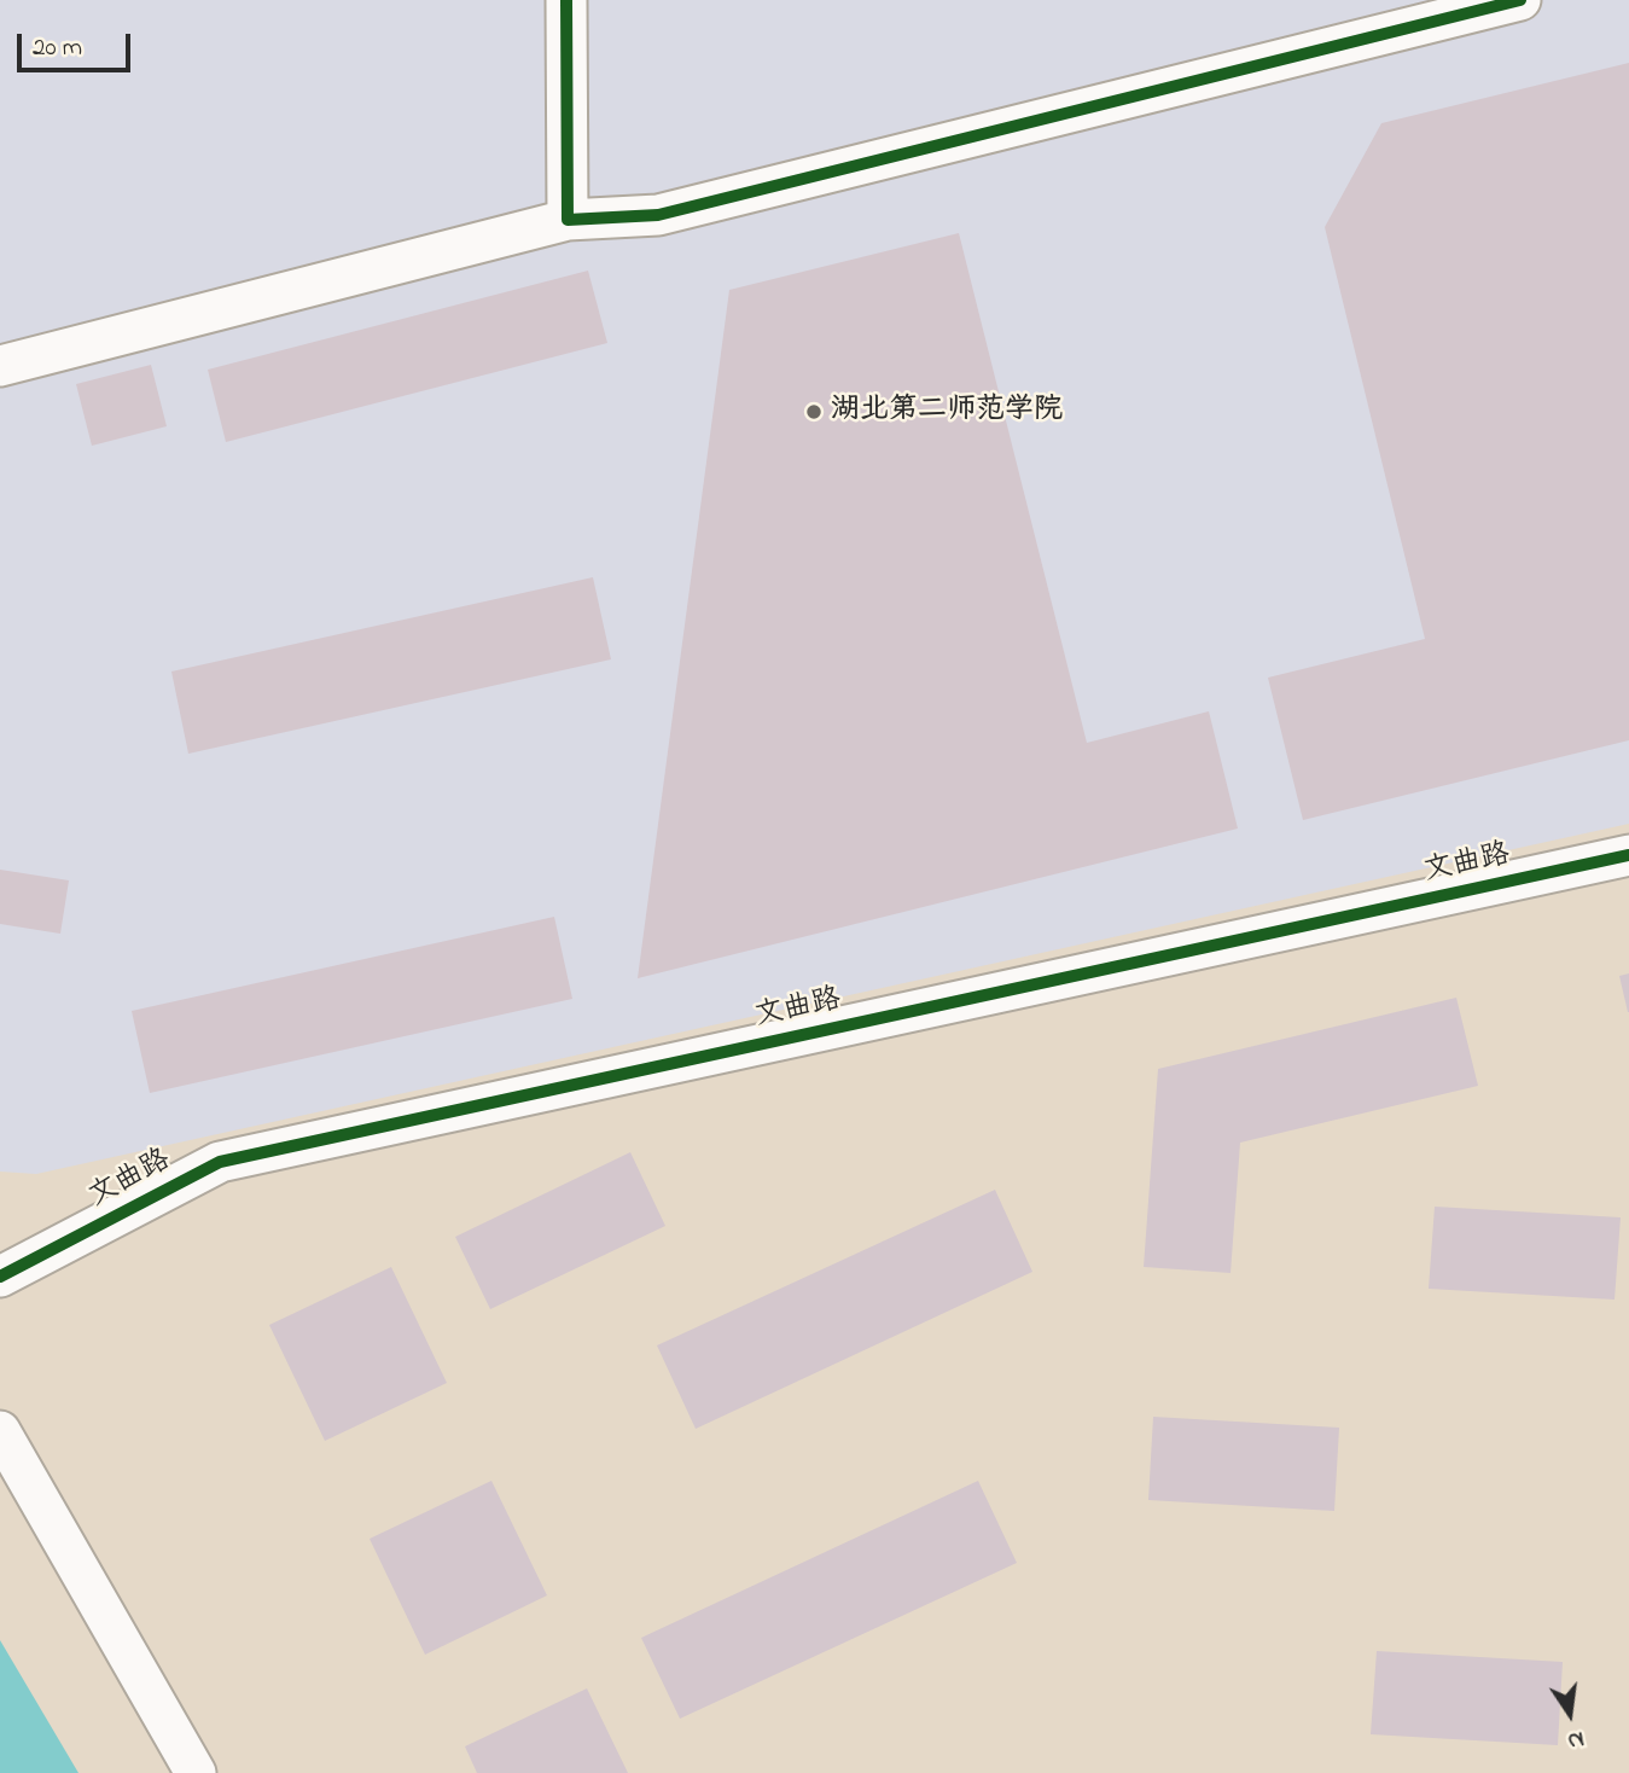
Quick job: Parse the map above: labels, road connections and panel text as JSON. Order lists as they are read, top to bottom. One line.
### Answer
{"streets":{"street":["文曲路"]},"places":["湖北第二师范学院"],"scale_bar":"20 m","north":"bottom"}
